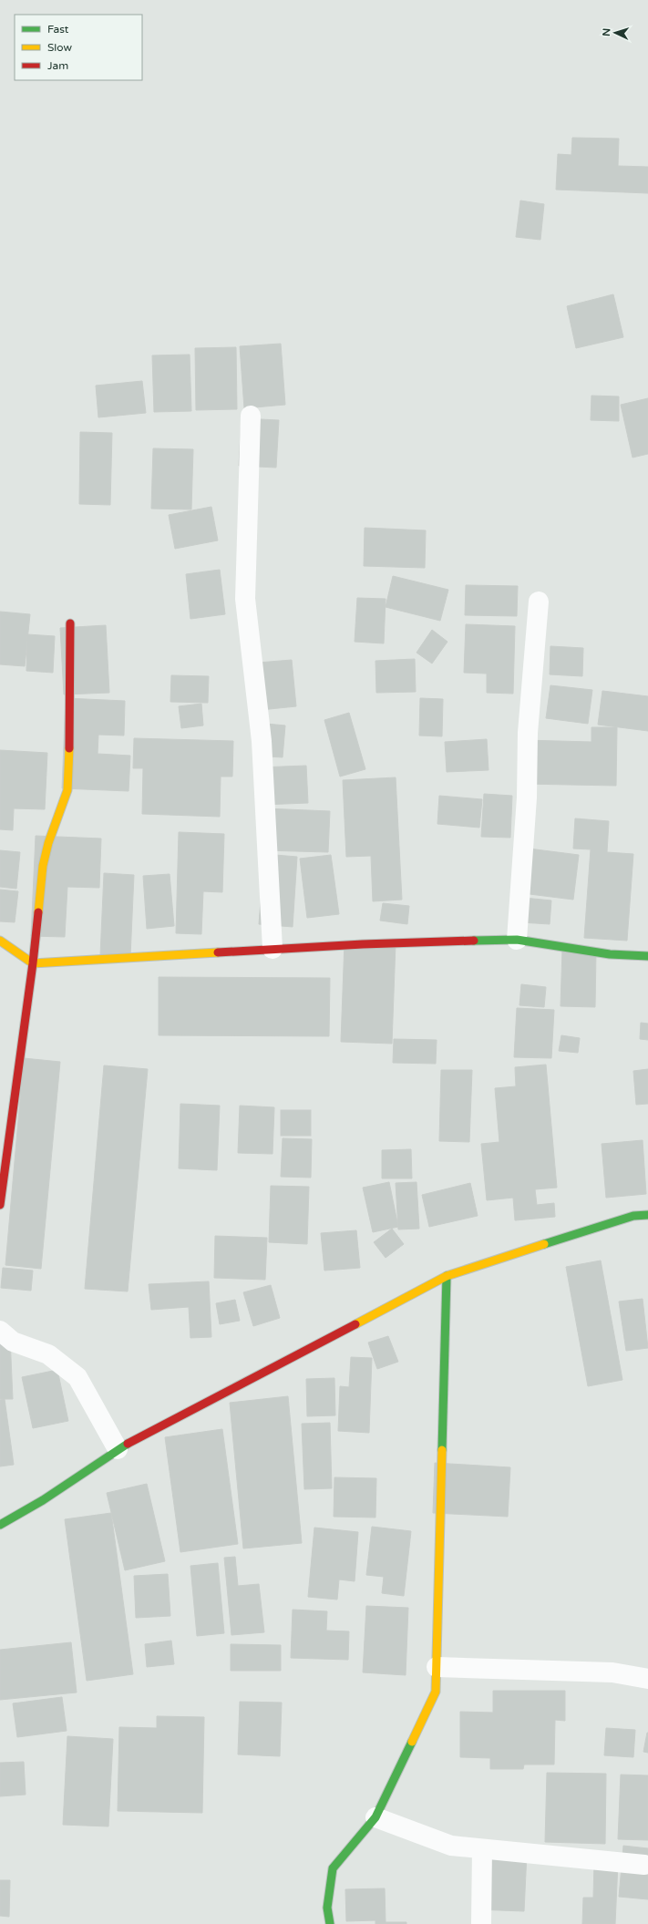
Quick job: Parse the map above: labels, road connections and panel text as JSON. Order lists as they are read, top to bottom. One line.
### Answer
{"legend":["Fast","Slow","Jam"],"north":"left"}
